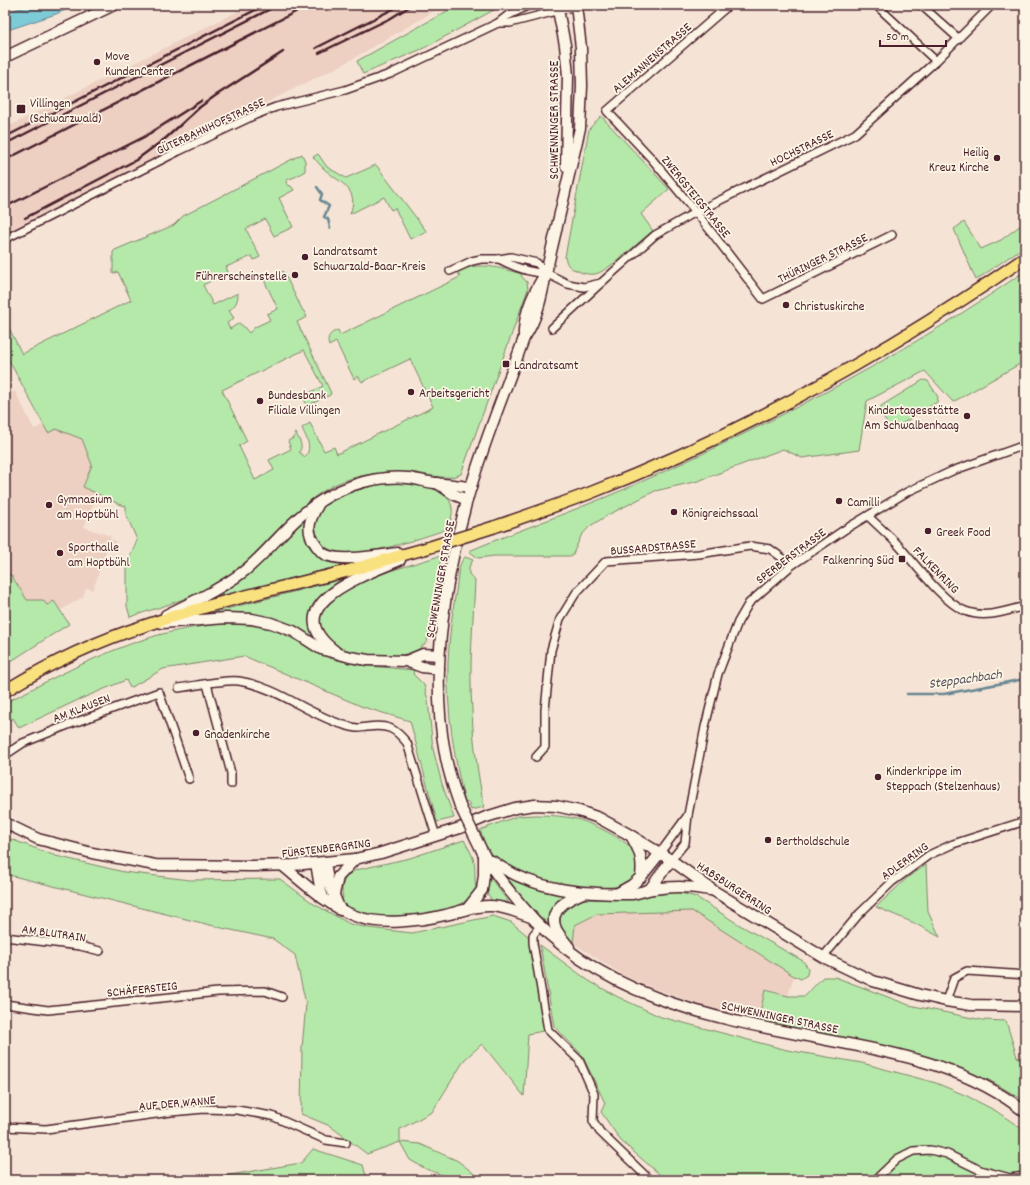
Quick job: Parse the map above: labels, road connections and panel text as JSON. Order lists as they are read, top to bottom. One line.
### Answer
{"streets":{"main road":["SCHWENNINGER STRASSE","FÜRSTENBERGRING","HABSBURGERRING"],"street":["ALEMANNENSTRASSE","GÜTERBAHNHOFSTRASSE","HOCHSTRASSE","ZWERGSTEIGSTRASSE","THÜRINGER STRASSE","BUSSARDSTRASSE","SPERBERSTRASSE","FALKENRING","AM KLAUSEN","ADLERRING","AM BLUTRAIN","SCHÄFERSTEIG","AUF DER WANNE"]},"crossings":[["ALEMANNENSTRASSE","ZWERGSTEIGSTRASSE"],["SCHWENNINGER STRASSE","GÜTERBAHNHOFSTRASSE"],["HOCHSTRASSE","ZWERGSTEIGSTRASSE"],["ZWERGSTEIGSTRASSE","THÜRINGER STRASSE"],["BUSSARDSTRASSE","SPERBERSTRASSE"],["SPERBERSTRASSE","FALKENRING"],["SPERBERSTRASSE","HABSBURGERRING"],["FÜRSTENBERGRING","HABSBURGERRING"],["ADLERRING","HABSBURGERRING"]],"water":["Steppachbach"],"places":{"other":["Move KundenCenter","Heilig Kreuz Kirche","Landratsamt Schwarzald-Baar-Kreis","Führerscheinstelle","Christuskirche","Arbeitsgericht","Bundesbank Filiale Villingen","Kindertagesstätte Am Schwalbenhaag","Camilli","Gymnasium am Hoptbühl","Königreichssaal","Greek Food","Sporthalle am Hoptbühl","Gnadenkirche","Kinderkrippe im Steppach (Stelzenhaus)","Bertholdschule"],"transit":["Villingen (Schwarzwald)","Landratsamt","Falkenring Süd"]},"scale_bar":"50 m"}
